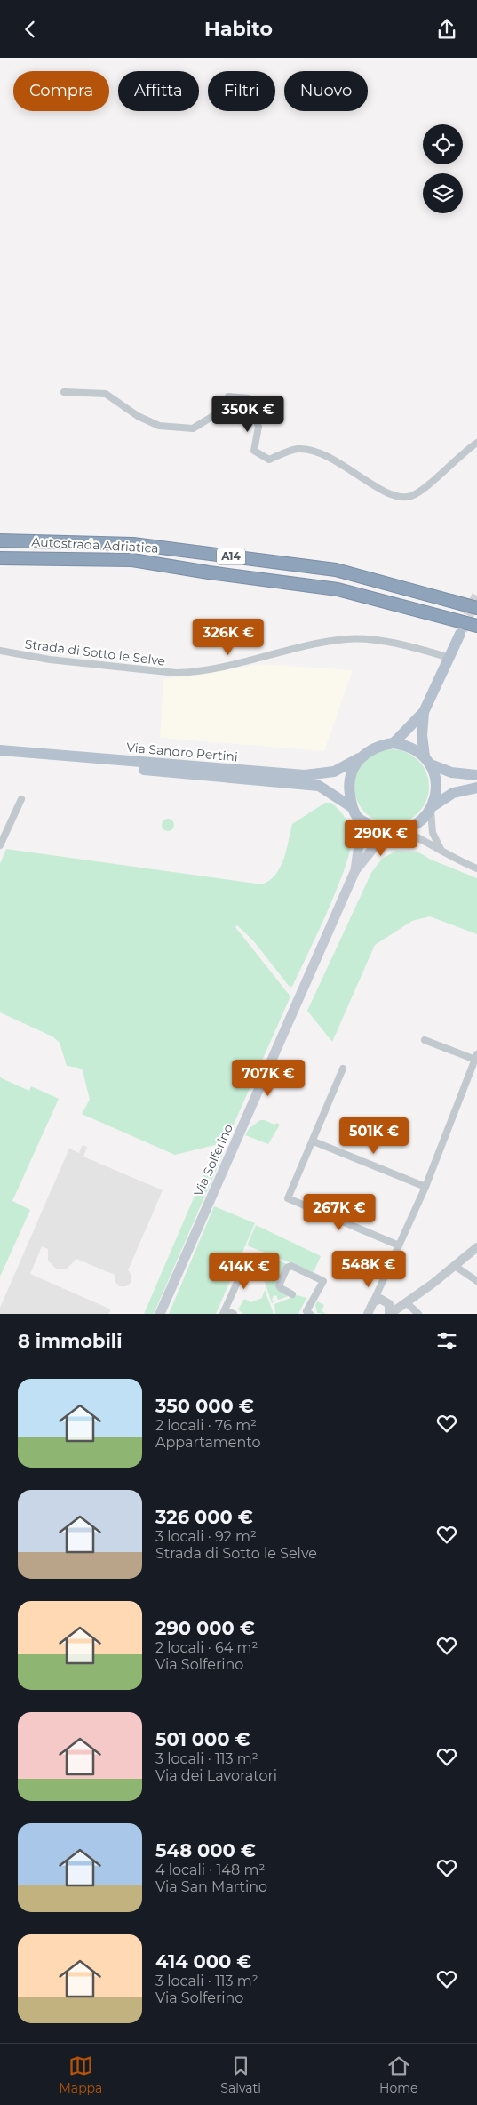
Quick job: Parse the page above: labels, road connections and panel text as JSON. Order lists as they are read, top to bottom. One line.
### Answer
{"streets":{"highway":["Autostrada Adriatica","A14"],"main road":["Via Sandro Pertini","Via Solferino"],"street":["Strada di Sotto le Selve"]},"crossings":[["Via Sandro Pertini","Via Solferino"]],"page":{"header":"Habito","chip":["Compra","Affitta","Filtri","Nuovo"],"price":["350K €","326K €","290K €","707K €","501K €","267K €","548K €","414K €"],"heading":"8 immobili","list":[{"name":"350 000 €","note":"2 locali · 76 m² · Appartamento"},{"name":"326 000 €","note":"3 locali · 92 m² · Strada di Sotto le Selve"},{"name":"290 000 €","note":"2 locali · 64 m² · Via Solferino"},{"name":"501 000 €","note":"3 locali · 113 m² · Via dei Lavoratori"},{"name":"548 000 €","note":"4 locali · 148 m² · Via San Martino"},{"name":"414 000 €","note":"3 locali · 113 m² · Via Solferino"}],"tabs":["Mappa","Salvati","Home"]}}
